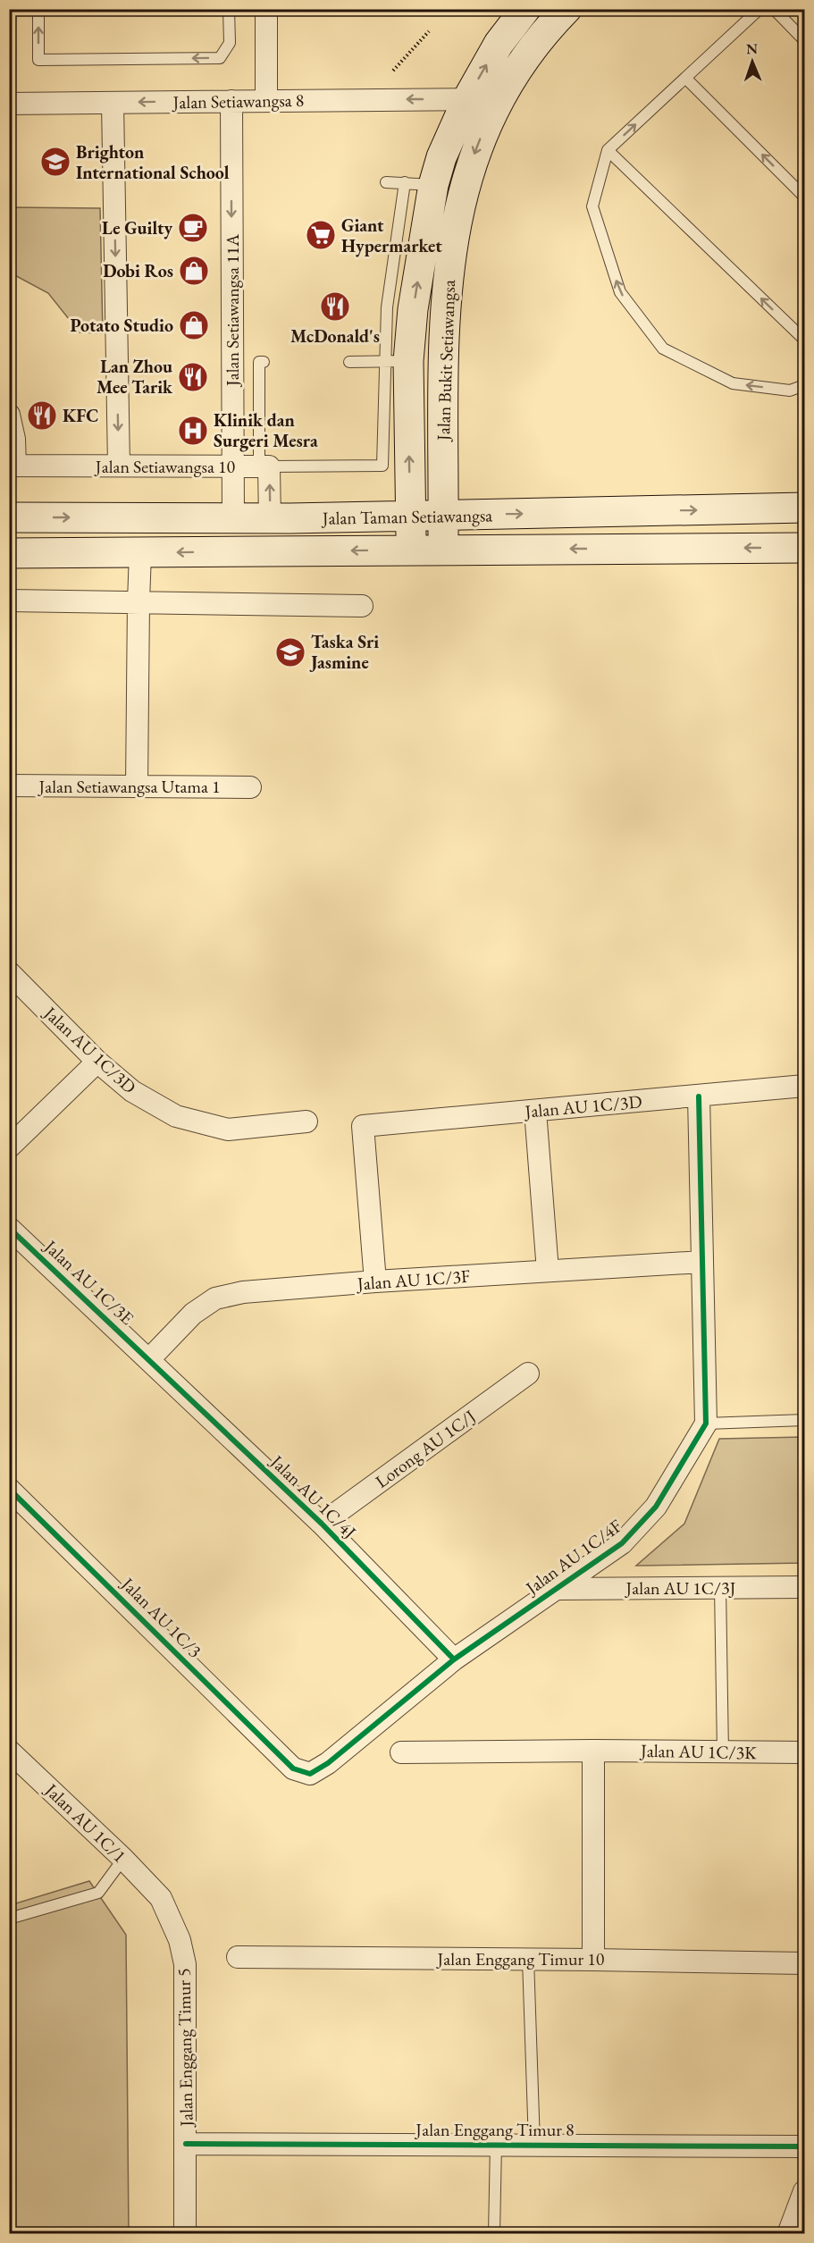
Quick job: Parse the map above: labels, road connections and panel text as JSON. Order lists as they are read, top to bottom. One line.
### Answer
{"streets":{"main road":["Jalan Bukit Setiawangsa","Jalan Taman Setiawangsa"],"street":["Jalan Setiawangsa 8","Jalan Setiawangsa 11A","Jalan Setiawangsa 10","Jalan Setiawangsa Utama 1","Jalan AU 1C/3D","Jalan AU 1C/3F","Jalan AU 1C/3E","Lorong AU 1C/J","Jalan AU 1C/4J","Jalan AU 1C/4F","Jalan AU 1C/3J","Jalan AU 1C/3","Jalan AU 1C/3K","Jalan AU 1C/1","Jalan Enggang Timur 10","Jalan Enggang Timur 5","Jalan Enggang Timur 8"]},"crossings":[["Jalan Setiawangsa 8","Jalan Setiawangsa 11A"],["Jalan Setiawangsa 8","Jalan Bukit Setiawangsa"],["Jalan Setiawangsa 11A","Jalan Setiawangsa 10"],["Jalan Setiawangsa 11A","Jalan Taman Setiawangsa"],["Jalan Bukit Setiawangsa","Jalan Taman Setiawangsa"],["Jalan AU 1C/3D","Jalan AU 1C/3F"],["Jalan AU 1C/3F","Jalan AU 1C/3E"],["Jalan AU 1C/3F","Jalan AU 1C/4J"],["Jalan AU 1C/3E","Jalan AU 1C/4J"],["Lorong AU 1C/J","Jalan AU 1C/4J"],["Jalan AU 1C/4J","Jalan AU 1C/4F"],["Jalan AU 1C/4F","Jalan AU 1C/3J"],["Jalan AU 1C/4F","Jalan AU 1C/3"],["Jalan AU 1C/1","Jalan Enggang Timur 5"],["Jalan Enggang Timur 5","Jalan Enggang Timur 8"]],"one_way":["Jalan Setiawangsa 8"],"places":{"school or university":["Brighton International School","Taska Sri Jasmine"],"cafe":["Le Guilty"],"supermarket":["Giant Hypermarket"],"shop":["Dobi Ros","Potato Studio"],"restaurant":["McDonald's","Lan Zhou Mee Tarik","KFC"],"hospital":["Klinik dan Surgeri Mesra"]},"north":"top"}
